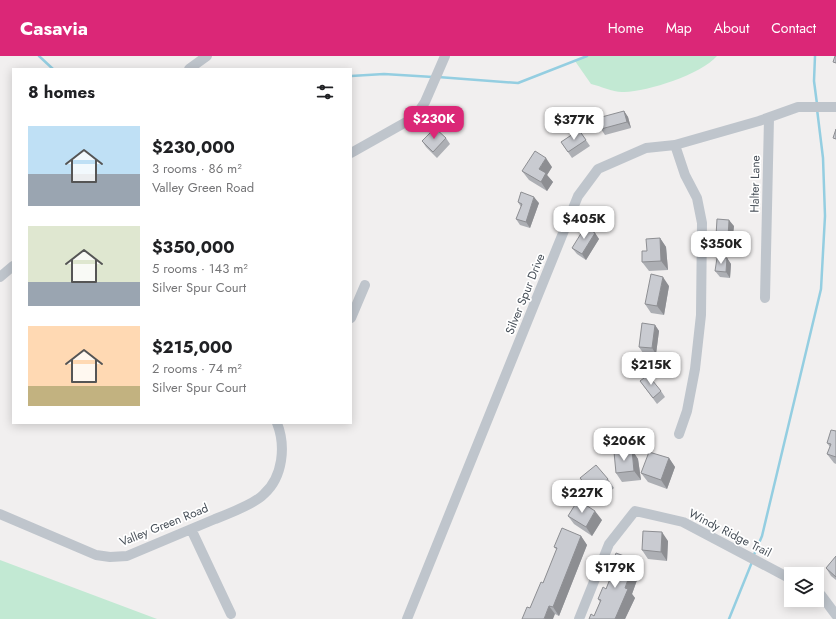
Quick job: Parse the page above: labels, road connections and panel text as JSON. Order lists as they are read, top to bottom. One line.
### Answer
{"streets":{"street":["Halter Lane","Silver Spur Drive","Valley Green Road","Windy Ridge Trail"]},"crossings":[["Halter Lane","Silver Spur Drive"]],"page":{"header":"Casavia","nav":["Home","Map","About","Contact"],"heading":"8 homes","price":["$230K","$377K","$405K","$350K","$215K","$206K","$227K","$179K"],"list":[{"name":"$230,000","note":"3 rooms · 86 m² · Valley Green Road"},{"name":"$350,000","note":"5 rooms · 143 m² · Silver Spur Court"},{"name":"$215,000","note":"2 rooms · 74 m² · Silver Spur Court"}]}}
